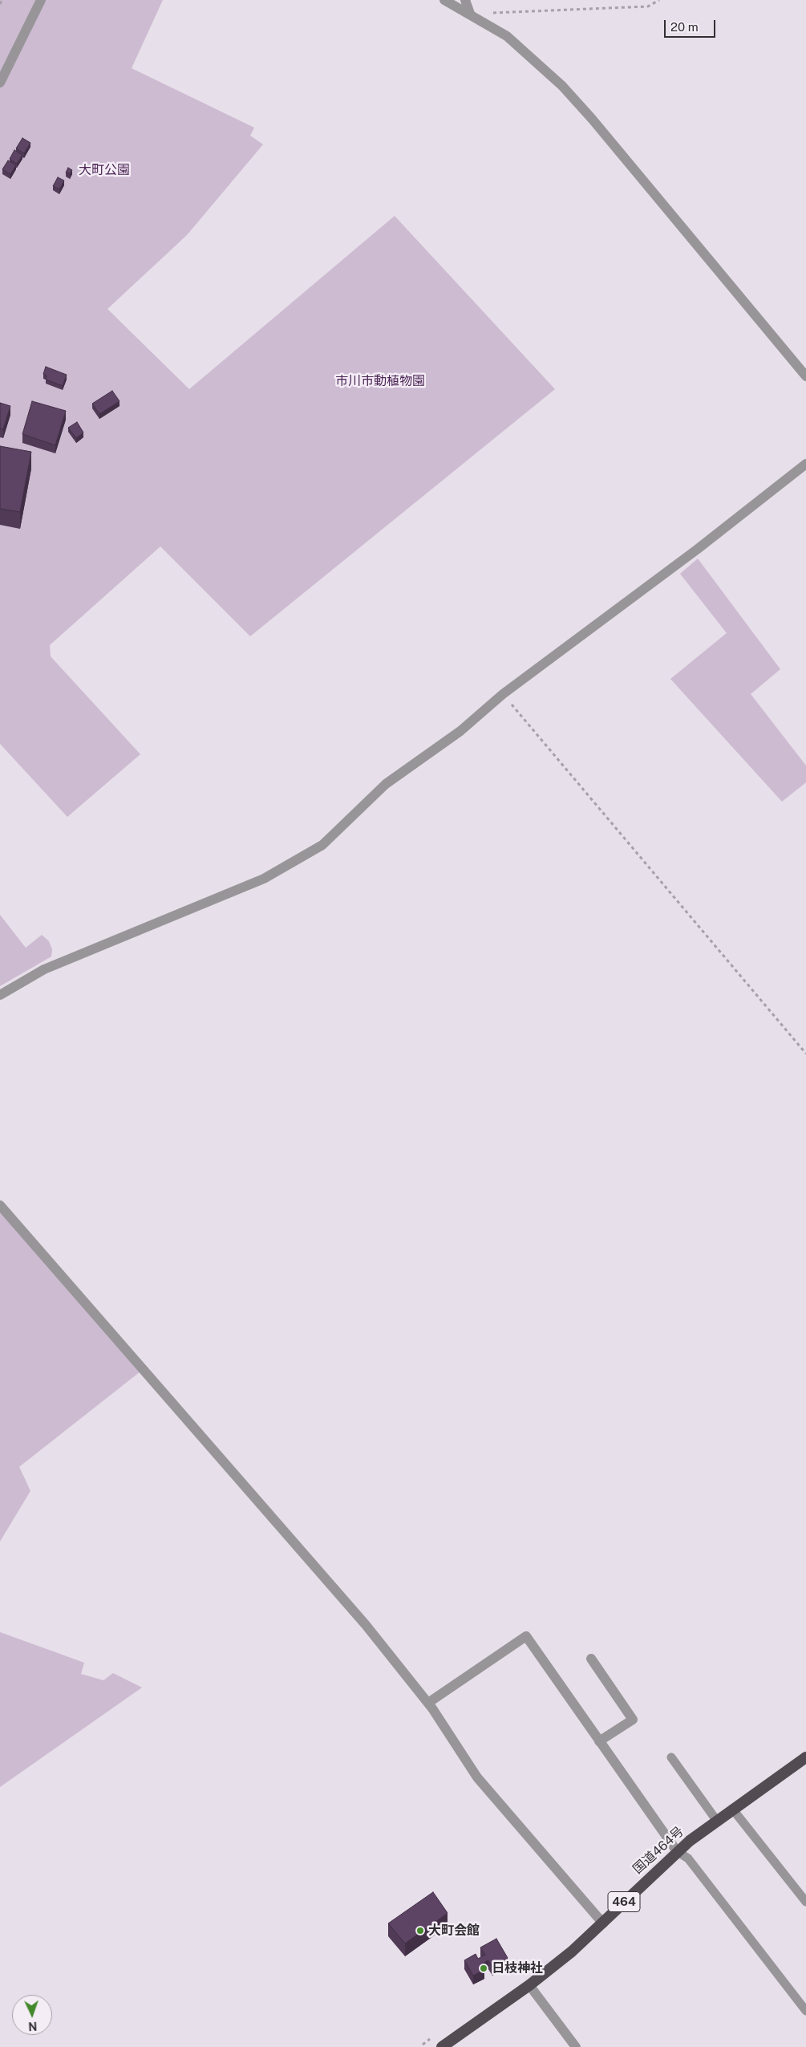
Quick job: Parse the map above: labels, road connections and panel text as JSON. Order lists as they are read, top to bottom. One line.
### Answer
{"streets":{"highway":["国道464号","464"]},"parks":["大町公園","市川市動植物園"],"places":["大町会館","日枝神社"],"scale_bar":"20 m","north":"bottom"}
